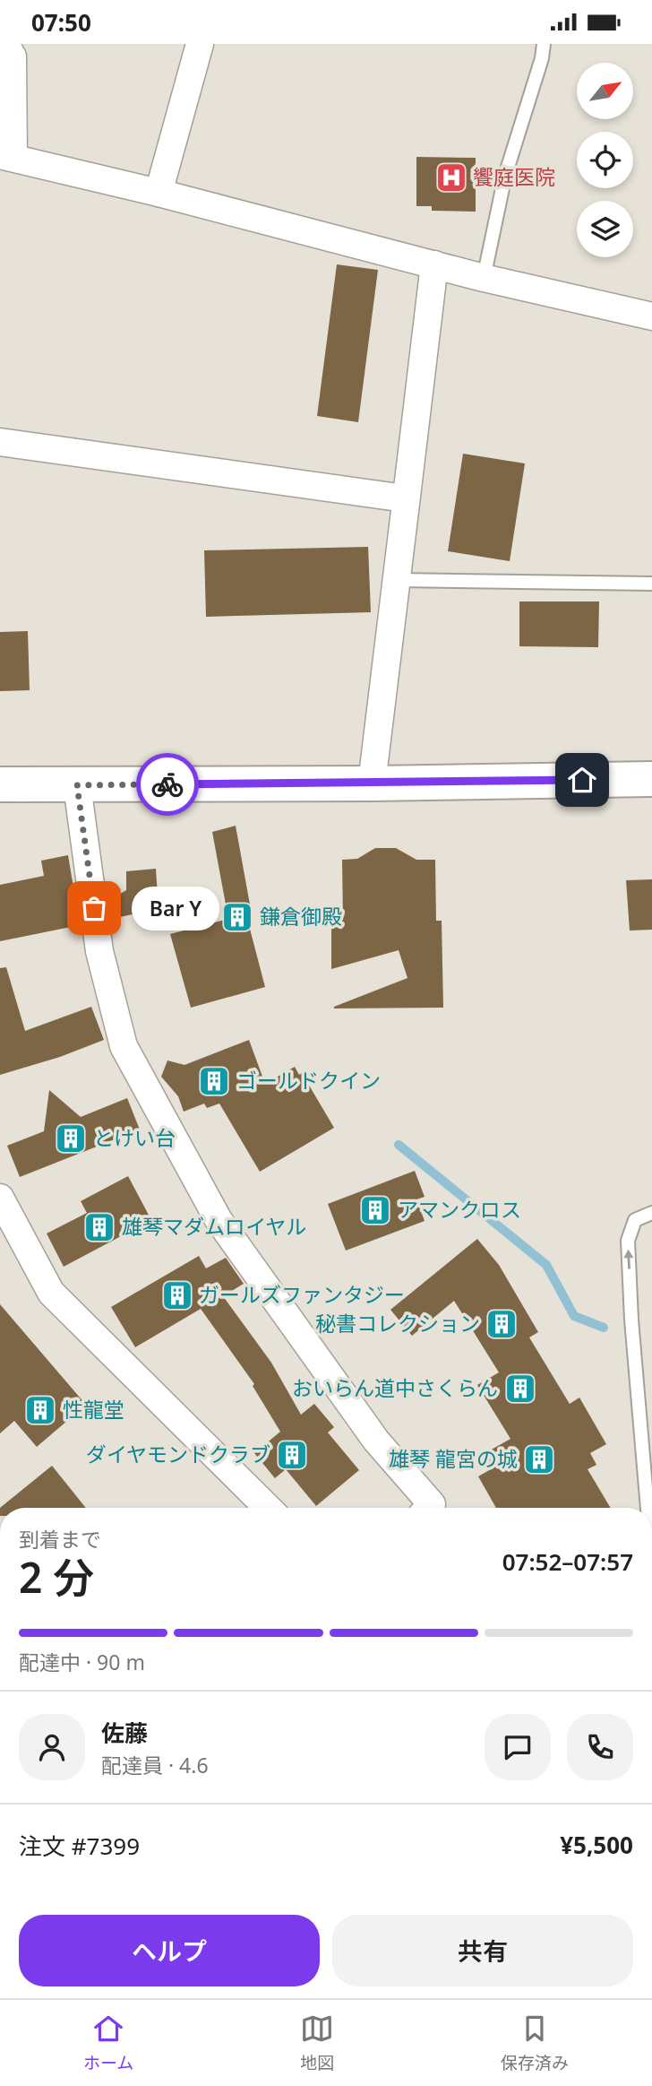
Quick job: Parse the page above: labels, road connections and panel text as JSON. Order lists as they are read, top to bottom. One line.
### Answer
{"places":{"hospital":["饗庭医院"],"other":["Bar Y"],"building":["鎌倉御殿","ゴールドクイン","とけい台","アマンクロス","雄琴マダムロイヤル","ガールズファンタジー","秘書コレクション","おいらん道中さくらん","性龍堂","ダイヤモンドクラブ","雄琴 龍宮の城"]},"north":"top right","page":{"status":"07:50","bubble":"Bar Y","heading":["2 分","到着まで","07:52–07:57"],"panel":["佐藤","配達員 · 4.6","注文 #7399","¥5,500"],"bar":"配達中 · 90 m","buttons":["ヘルプ","共有"],"tabs":["ホーム","地図","保存済み"]}}
